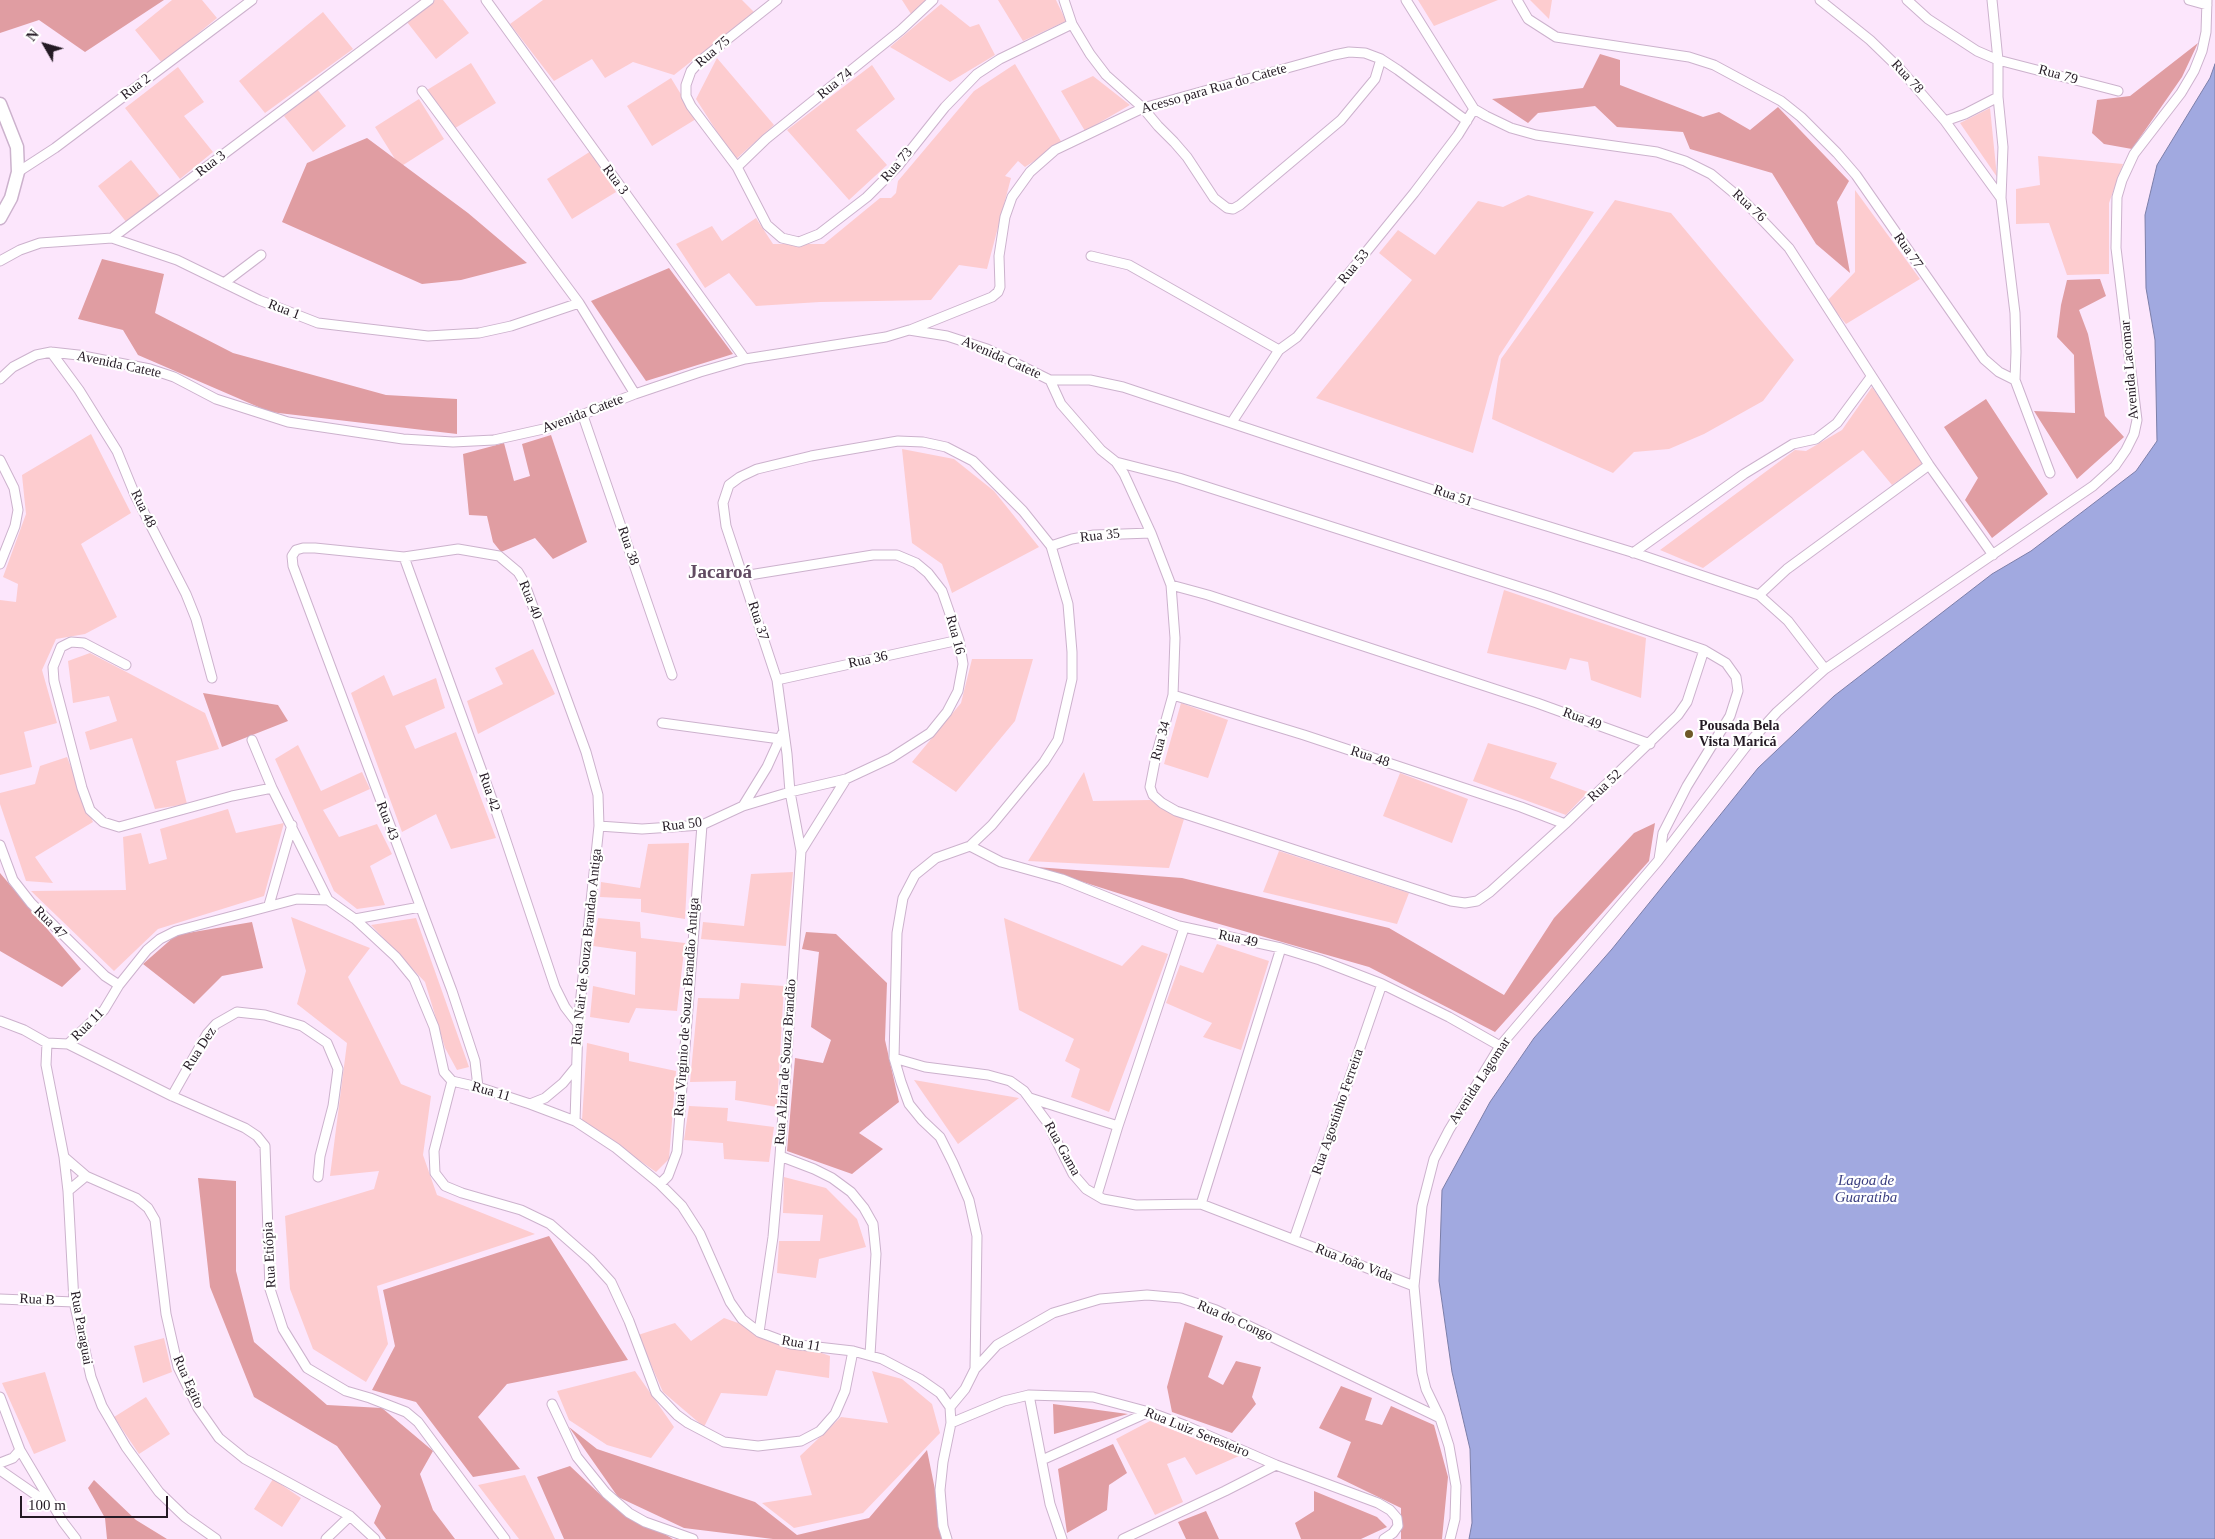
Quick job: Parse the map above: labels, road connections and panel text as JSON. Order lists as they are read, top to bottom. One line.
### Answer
{"streets":{"street":["Rua 75","Rua 79","Rua 78","Rua 74","Rua 2","Acesso para Rua do Catete","Rua 3","Rua 73","Rua 76","Rua 77","Rua 53","Rua 1","Avenida Catete","Avenida Lacomar","Rua 51","Rua 48","Rua 35","Rua 38","Rua 40","Rua 37","Rua 16","Rua 36","Rua 49","Rua 34","Rua 52","Rua 42","Rua 43","Rua 50","Rua 47","Rua Nair de Souza Brandao Antiga","Rua Virginio de Souza Brandão Antiga","Rua 11","Rua Dez","Rua Alzira de Souza Brandão","Avenida Lagomar","Rua Agostinho Ferreira","Rua Gama","Rua Etiópia","Rua João Vida","Rua B","Rua do Congo","Rua Paraguai","Rua Egito","Rua Luiz Seresteiro"]},"crossings":[["Rua 75","Rua 74"],["Rua 75","Rua 73"],["Rua 74","Rua 73"],["Acesso para Rua do Catete","Rua 53"],["Acesso para Rua do Catete","Avenida Catete"],["Rua 3","Rua 1"],["Rua 3","Avenida Catete"],["Rua 76","Rua 53"],["Rua 76","Avenida Lacomar"],["Rua 53","Rua 51"],["Avenida Catete","Rua 51"],["Avenida Catete","Rua 48"],["Avenida Catete","Rua 38"],["Avenida Catete","Rua 34"],["Avenida Lacomar","Rua 51"],["Avenida Lacomar","Avenida Lagomar"],["Rua 51","Rua 34"],["Rua 51","Avenida Lagomar"],["Rua 48","Rua 34"],["Rua 48","Rua 52"],["Rua 35","Rua 37"],["Rua 35","Rua 34"],["Rua 40","Rua 42"],["Rua 40","Rua 43"],["Rua 40","Rua 50"],["Rua 40","Rua Nair de Souza Brandao Antiga"],["Rua 37","Rua 16"],["Rua 37","Rua 36"],["Rua 37","Rua 50"],["Rua 37","Rua Alzira de Souza Brandão"],["Rua 16","Rua 36"],["Rua 16","Rua 50"],["Rua 16","Rua Alzira de Souza Brandão"],["Rua 49","Rua 34"],["Rua 49","Rua 52"],["Rua 49","Avenida Lagomar"],["Rua 49","Rua Agostinho Ferreira"],["Rua 34","Rua 52"],["Rua 42","Rua Nair de Souza Brandao Antiga"],["Rua 43","Rua 11"],["Rua 50","Rua Nair de Souza Brandao Antiga"],["Rua 50","Rua Virginio de Souza Brandão Antiga"],["Rua 50","Rua Alzira de Souza Brandão"],["Rua 47","Rua 11"],["Rua Nair de Souza Brandao Antiga","Rua 11"],["Rua Virginio de Souza Brandão Antiga","Rua 11"],["Rua 11","Rua Alzira de Souza Brandão"],["Rua 11","Rua Etiópia"],["Rua 11","Rua Paraguai"],["Rua Dez","Rua Etiópia"],["Avenida Lagomar","Rua João Vida"],["Avenida Lagomar","Rua do Congo"],["Rua Agostinho Ferreira","Rua Gama"],["Rua Agostinho Ferreira","Rua João Vida"],["Rua Gama","Rua João Vida"],["Rua B","Rua Paraguai"],["Rua Paraguai","Rua Egito"]],"districts":["Jacaroá"],"water":["Lagoa de Guaratiba"],"places":["Pousada Bela Vista Maricá"],"scale_bar":"100 m","north":"top left"}
